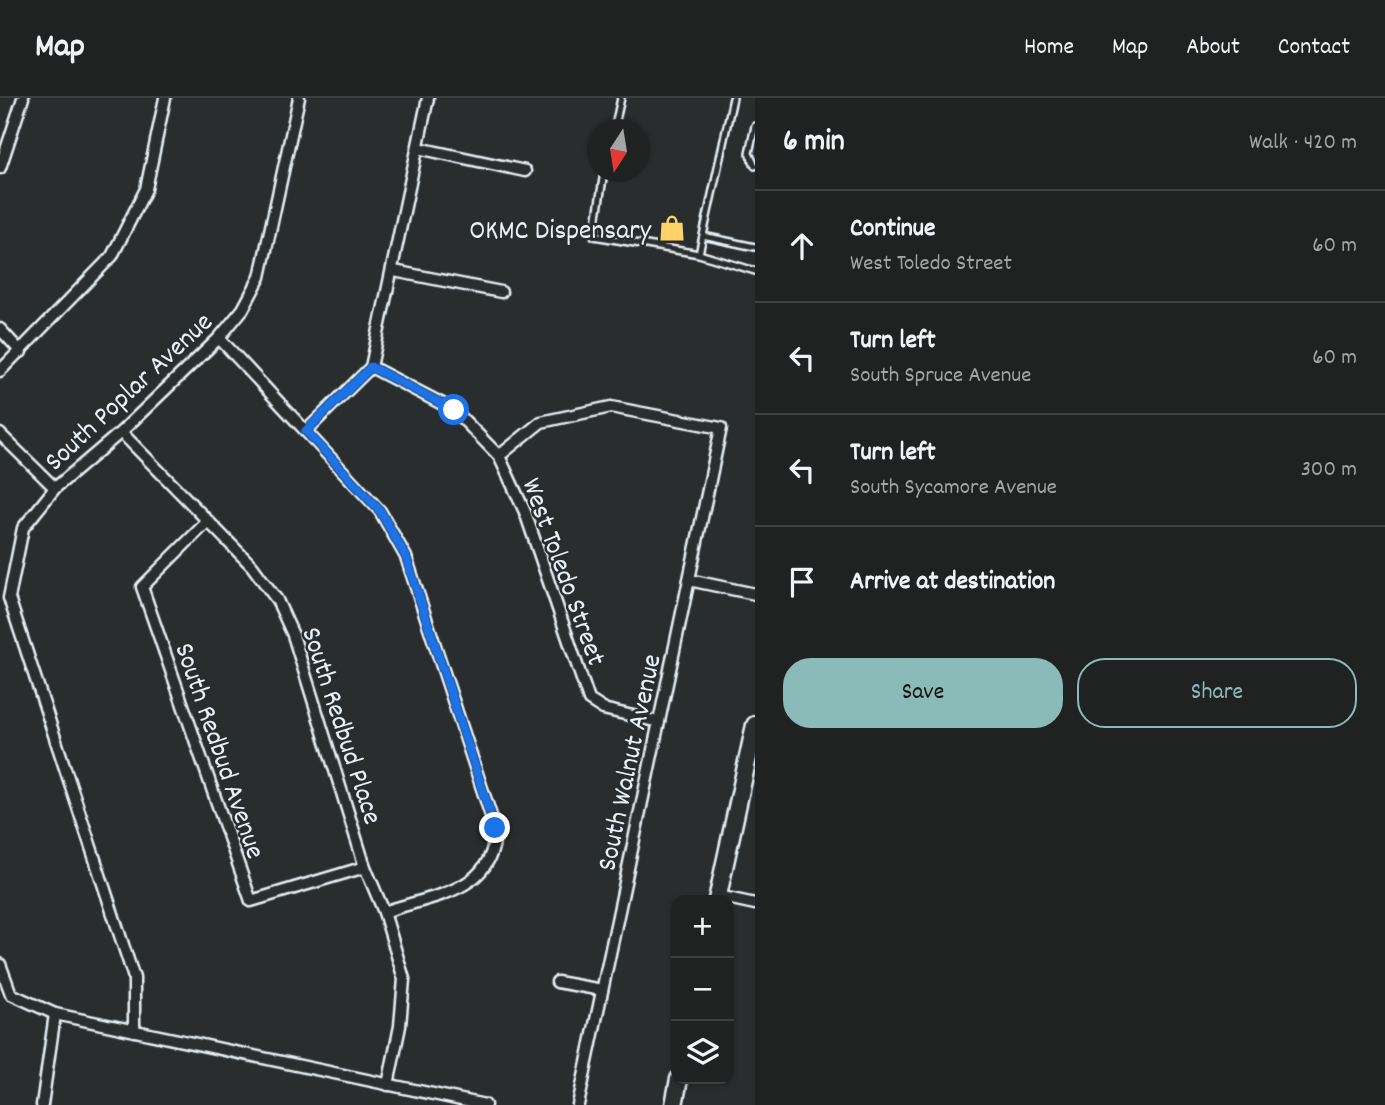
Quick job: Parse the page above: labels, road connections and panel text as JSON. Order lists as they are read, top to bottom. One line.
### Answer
{"streets":{"street":["South Poplar Avenue","West Toledo Street","South Redbud Place","South Redbud Avenue","South Walnut Avenue"]},"crossings":[["South Poplar Avenue","South Redbud Place"],["West Toledo Street","South Walnut Avenue"],["South Redbud Place","South Redbud Avenue"]],"places":{"shop":["OKMC Dispensary"]},"north":"bottom","page":{"header":"Map","nav":["Home","Map","About","Contact"],"heading":["6 min","Walk · 420 m"],"list":[["Continue","West Toledo Street","60 m"],["Turn left","South Spruce Avenue","60 m"],["Turn left","South Sycamore Avenue","300 m"],"Arrive at destination"],"buttons":["Save","Share"],"map_buttons":["+","−"]}}
